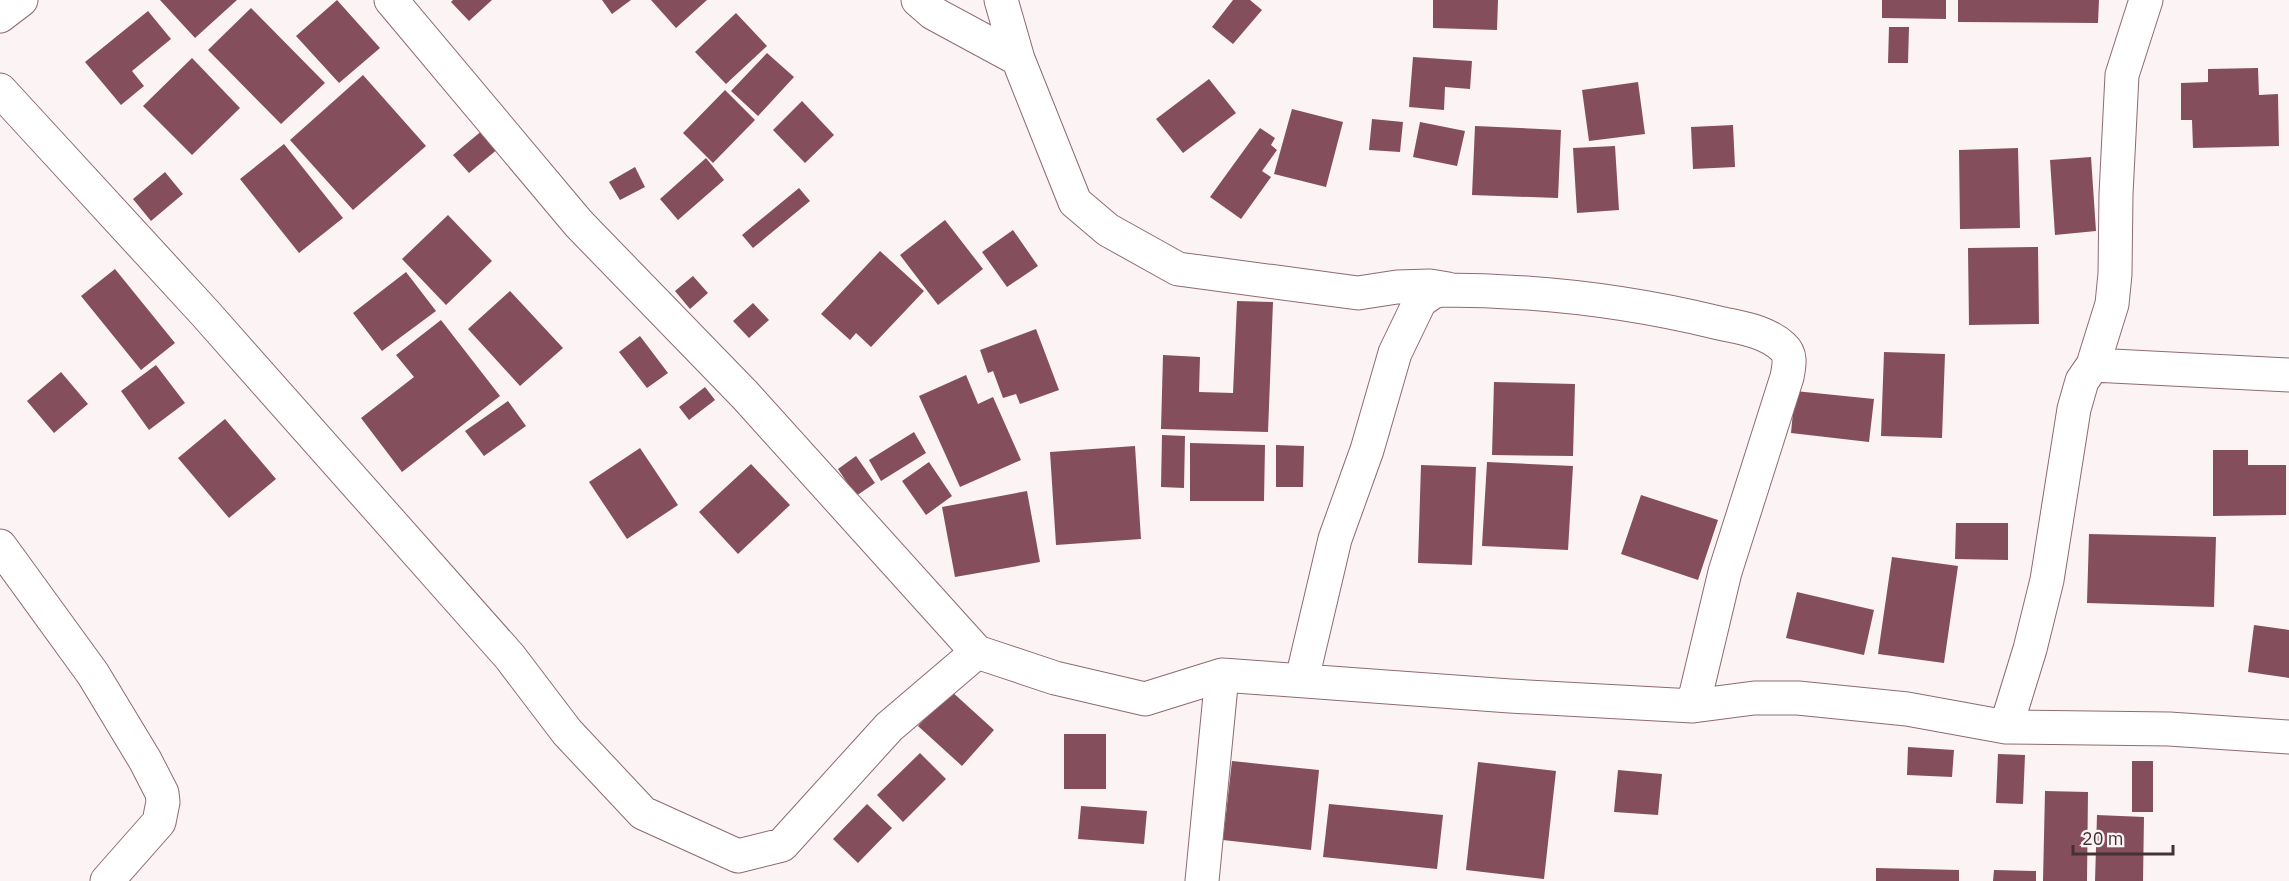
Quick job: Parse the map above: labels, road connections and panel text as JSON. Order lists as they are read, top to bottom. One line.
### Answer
{"scale_bar":"20 m"}
